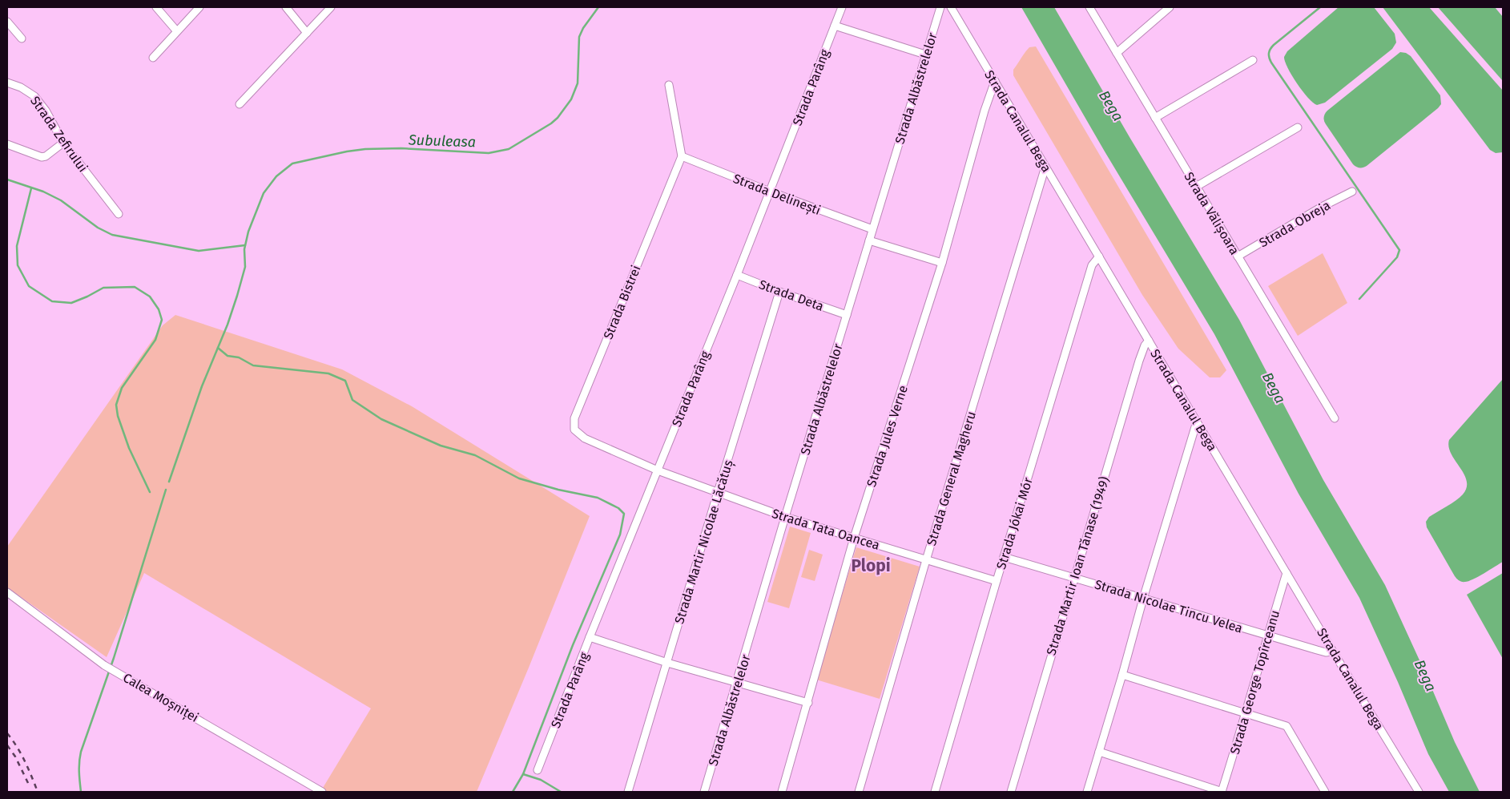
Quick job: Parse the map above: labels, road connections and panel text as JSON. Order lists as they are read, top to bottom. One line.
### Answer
{"streets":{"street":["Strada Parâng","Strada Albăstrelelor","Strada Canalul Bega","Strada Zefirului","Strada Delinești","Strada Vălișoara","Strada Obreja","Strada Deta","Strada Bistrei","Strada Jules Verne","Strada General Magheru","Strada Jókai Mór","Strada Tata Oancea","Strada Martir Nicolae Lăcătuș","Strada Martir Ioan Tănase (1949)","Strada Nicolae Tincu Velea","Strada George Topîrceanu","Calea Moșniței"]},"crossings":[["Strada Parâng","Strada Delinești"],["Strada Parâng","Strada Deta"],["Strada Parâng","Strada Bistrei"],["Strada Parâng","Strada Tata Oancea"],["Strada Albăstrelelor","Strada Delinești"],["Strada Albăstrelelor","Strada Deta"],["Strada Albăstrelelor","Strada Tata Oancea"],["Strada Canalul Bega","Strada Jules Verne"],["Strada Canalul Bega","Strada General Magheru"],["Strada Canalul Bega","Strada Jókai Mór"],["Strada Canalul Bega","Strada Martir Ioan Tănase (1949)"],["Strada Canalul Bega","Strada Nicolae Tincu Velea"],["Strada Canalul Bega","Strada George Topîrceanu"],["Strada Delinești","Strada Bistrei"],["Strada Vălișoara","Strada Obreja"],["Strada Deta","Strada Martir Nicolae Lăcătuș"],["Strada Bistrei","Strada Tata Oancea"],["Strada Jules Verne","Strada Tata Oancea"],["Strada General Magheru","Strada Tata Oancea"],["Strada Jókai Mór","Strada Tata Oancea"],["Strada Jókai Mór","Strada Nicolae Tincu Velea"],["Strada Tata Oancea","Strada Martir Nicolae Lăcătuș"],["Strada Martir Ioan Tănase (1949)","Strada Nicolae Tincu Velea"],["Strada Nicolae Tincu Velea","Strada George Topîrceanu"]],"districts":["Plopi"],"water":["Bega","Subuleasa"]}
